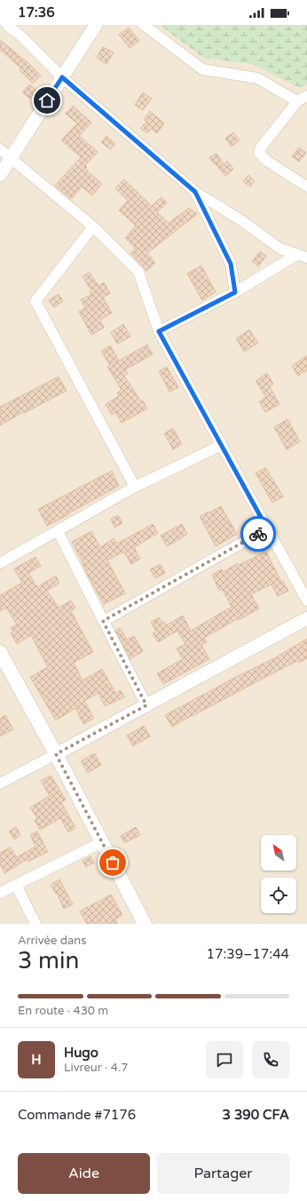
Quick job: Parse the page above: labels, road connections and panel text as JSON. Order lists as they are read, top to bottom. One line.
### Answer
{"north":"top left","page":{"status":"17:36","heading":["3 min","Arrivée dans","17:39–17:44"],"panel":["Hugo","Livreur · 4.7","Commande #7176","3 390 CFA"],"bar":"En route · 430 m","round":"H","buttons":["Aide","Partager"]}}
